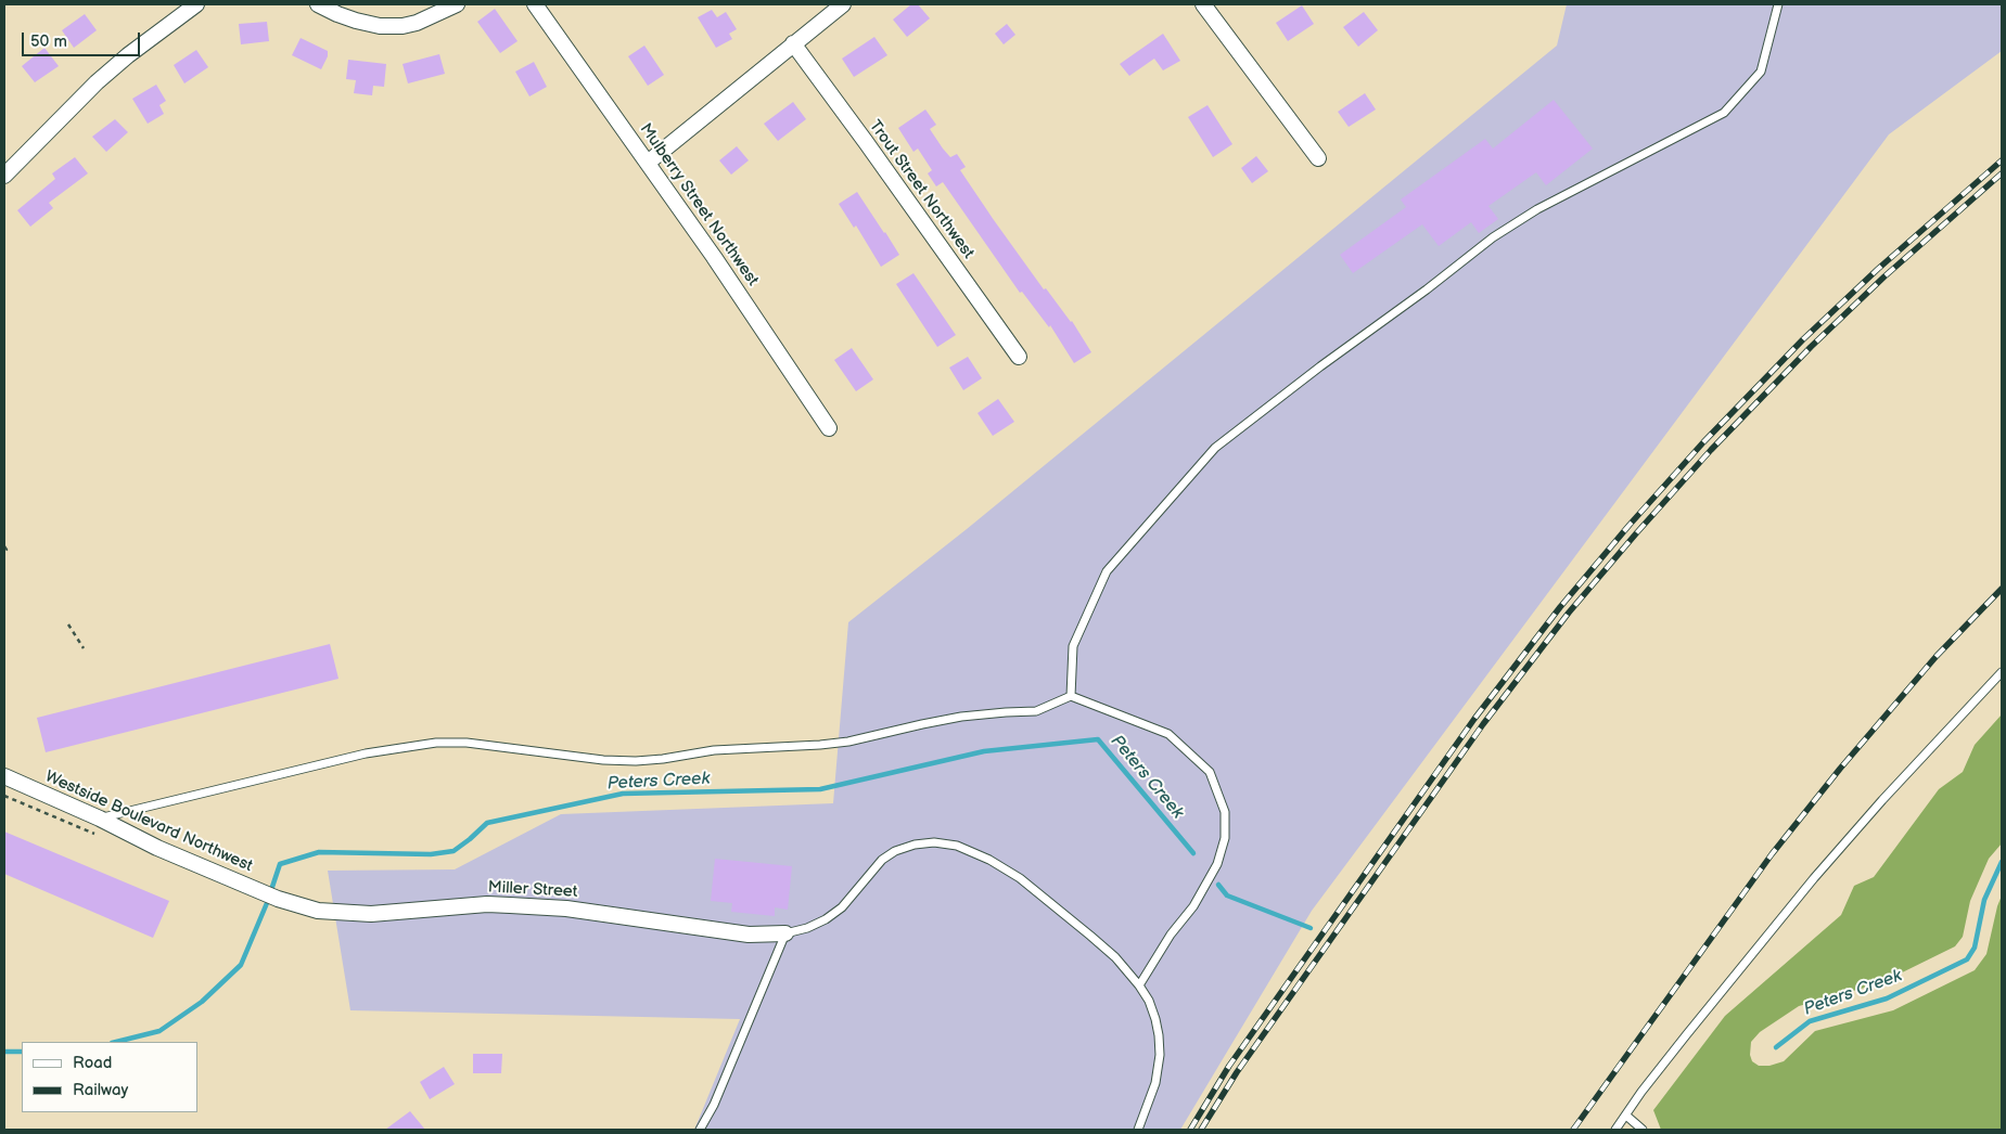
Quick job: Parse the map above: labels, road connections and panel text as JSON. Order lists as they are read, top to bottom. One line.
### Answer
{"streets":{"street":["Trout Street Northwest","Mulberry Street Northwest","Westside Boulevard Northwest","Miller Street"]},"crossings":[["Westside Boulevard Northwest","Miller Street"]],"water":["Peters Creek"],"legend":["Road","Railway"],"scale_bar":"50 m"}
